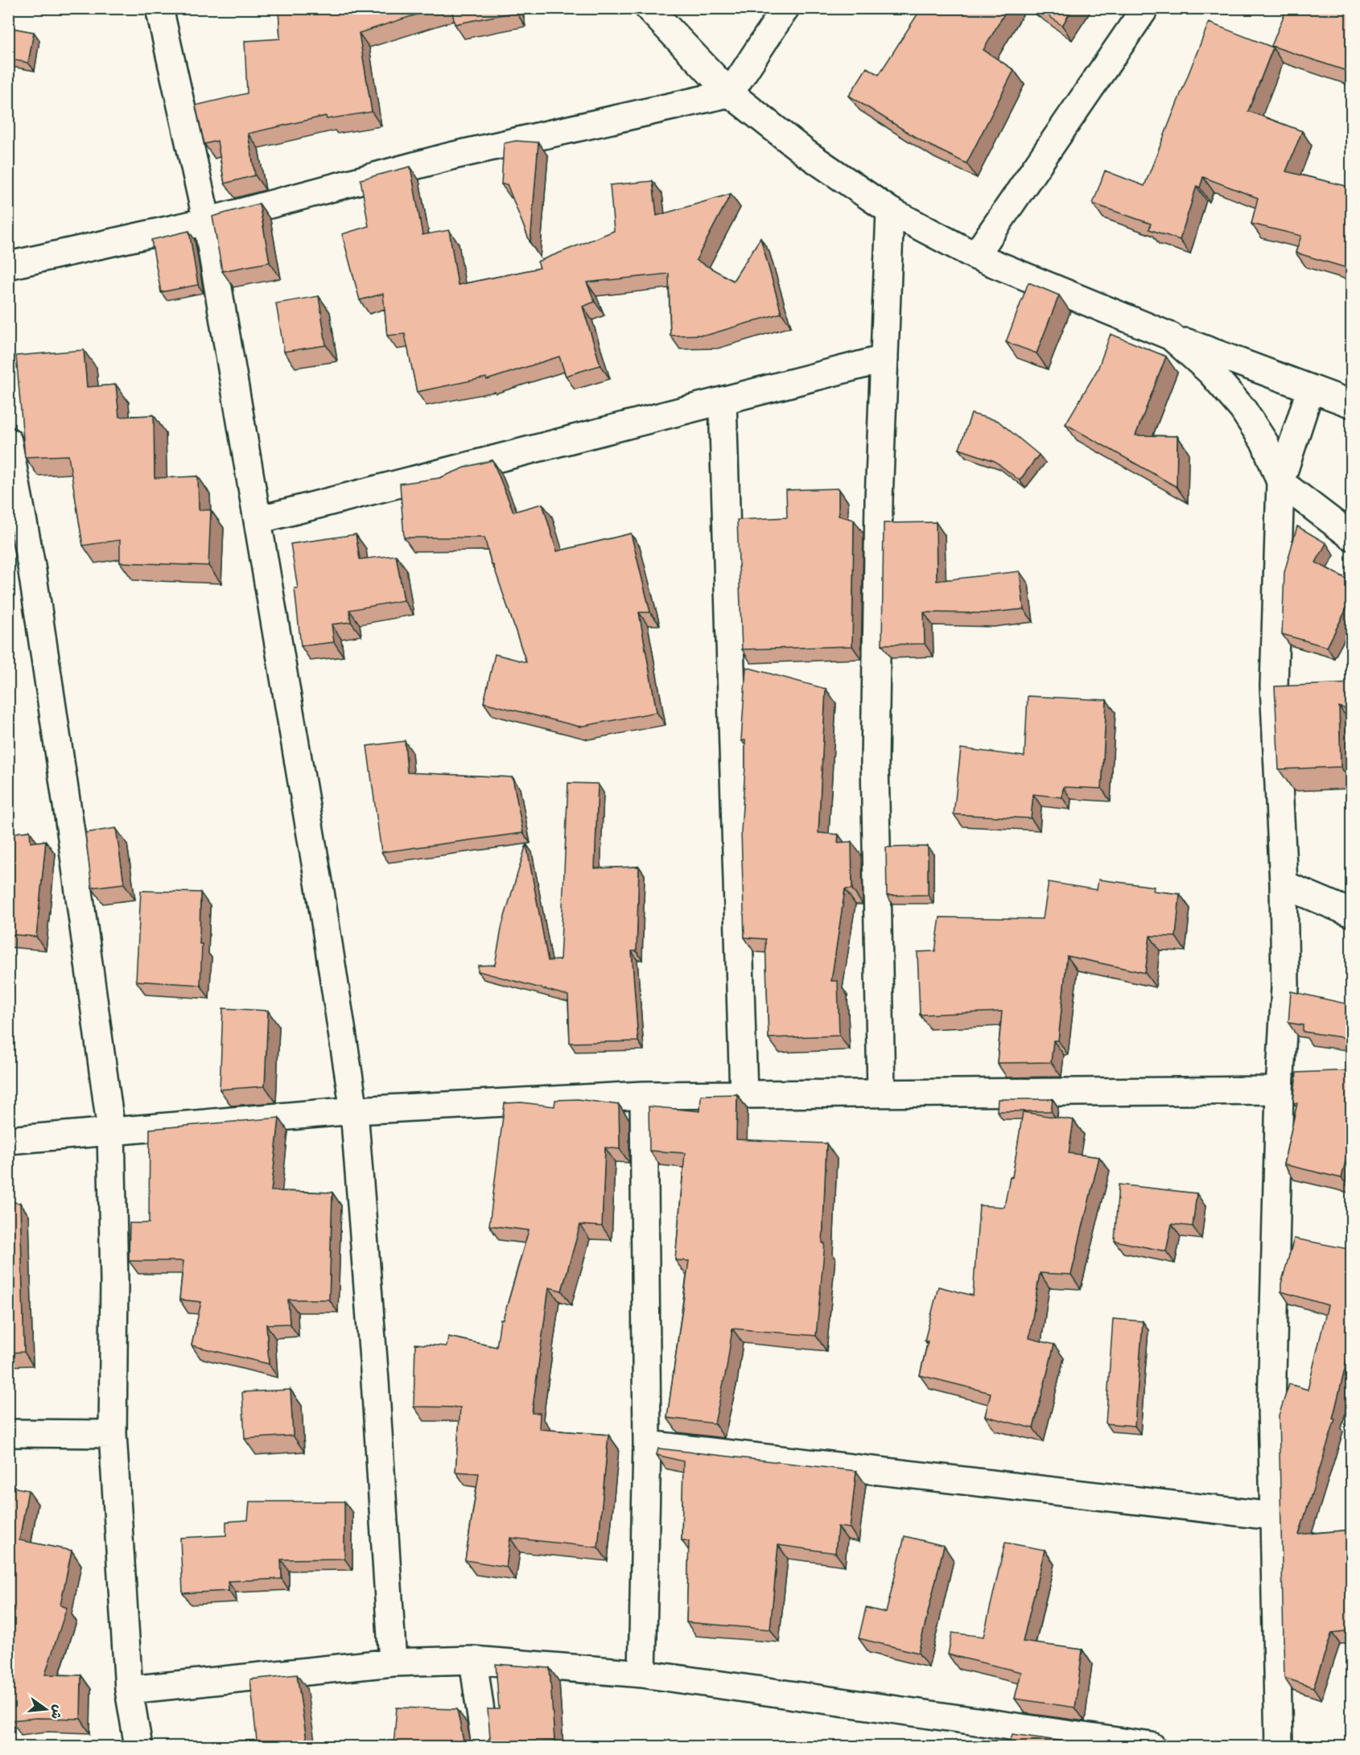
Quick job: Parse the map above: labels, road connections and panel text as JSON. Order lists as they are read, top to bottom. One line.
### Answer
{"north":"right"}
